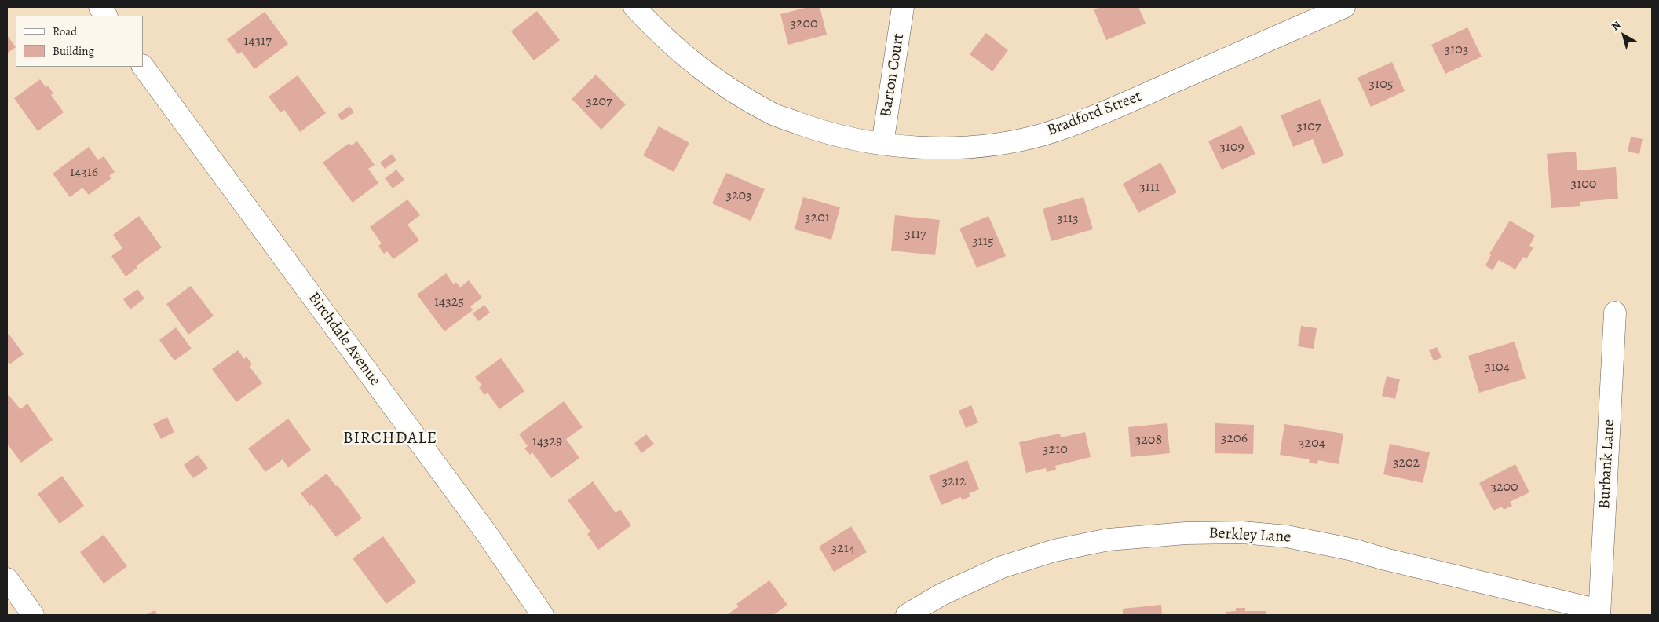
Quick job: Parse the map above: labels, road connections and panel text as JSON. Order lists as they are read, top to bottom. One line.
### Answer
{"streets":{"street":["Barton Court","Bradford Street","Birchdale Avenue","Burbank Lane","Berkley Lane"]},"crossings":[["Barton Court","Bradford Street"],["Burbank Lane","Berkley Lane"]],"districts":["BIRCHDALE"],"house_numbers":["3200","14317","3103","3105","3207","3107","3109","14316","3100","3111","3203","3201","3113","3117","3115","14325","3104","3206","3208","14329","3204","3210","3202","3212","3200","3214"],"legend":["Road","Building"],"north":"top left"}
